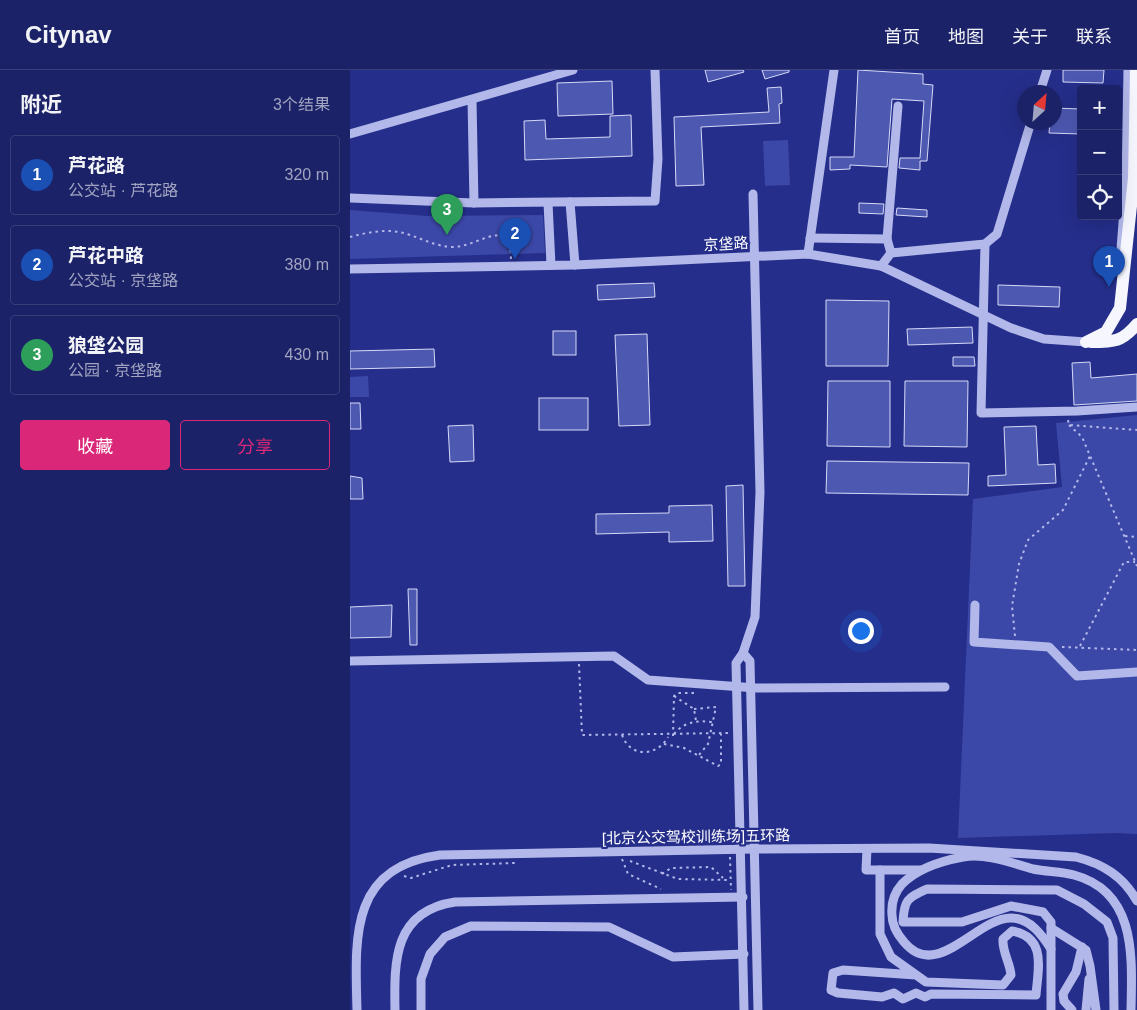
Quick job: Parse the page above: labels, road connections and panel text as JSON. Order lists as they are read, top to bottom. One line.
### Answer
{"streets":{"street":["京垡路","[北京公交驾校训练场]五环路"]},"north":"top right","page":{"header":"Citynav","nav":["首页","地图","关于","联系"],"heading":["附近","3个结果"],"map_buttons":["+","−"],"list":[{"mark":"1","name":"芦花路","note":"公交站 · 芦花路","value":"320 m"},{"mark":"2","name":"芦花中路","note":"公交站 · 京垡路","value":"380 m"},{"mark":"3","name":"狼垡公园","note":"公园 · 京垡路","value":"430 m"}],"pins":["3","2","1"],"buttons":["收藏","分享"]}}
